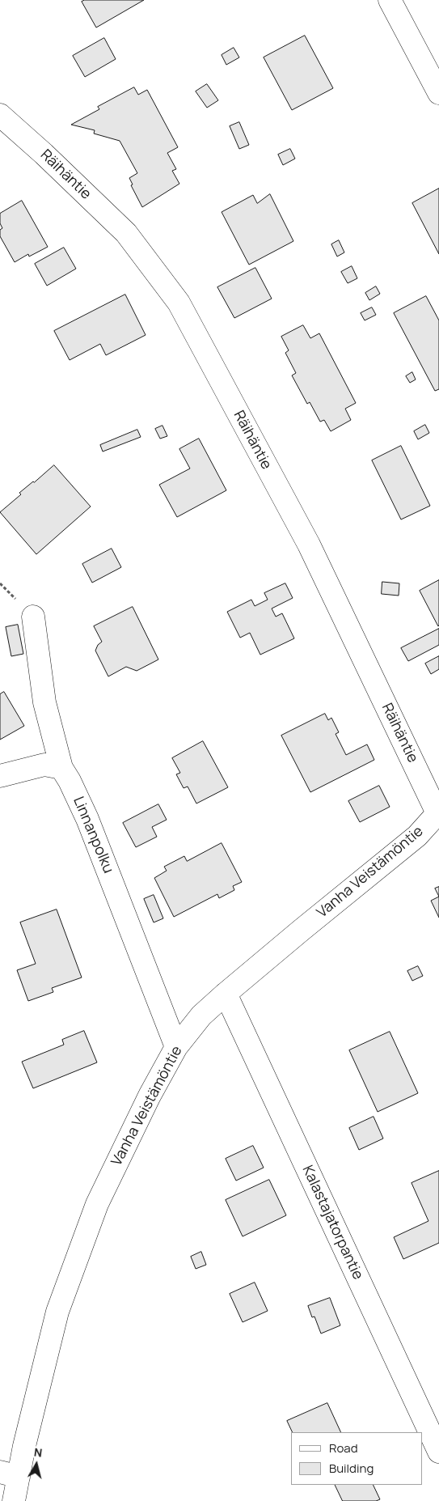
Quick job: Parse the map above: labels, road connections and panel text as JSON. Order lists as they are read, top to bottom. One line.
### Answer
{"streets":{"street":["Räihäntie","Linnanpolku","Vanha Veistämöntie","Kalastajatorpantie"]},"crossings":[["Räihäntie","Vanha Veistämöntie"],["Linnanpolku","Vanha Veistämöntie"],["Vanha Veistämöntie","Kalastajatorpantie"]],"legend":["Road","Building"],"north":"top"}
